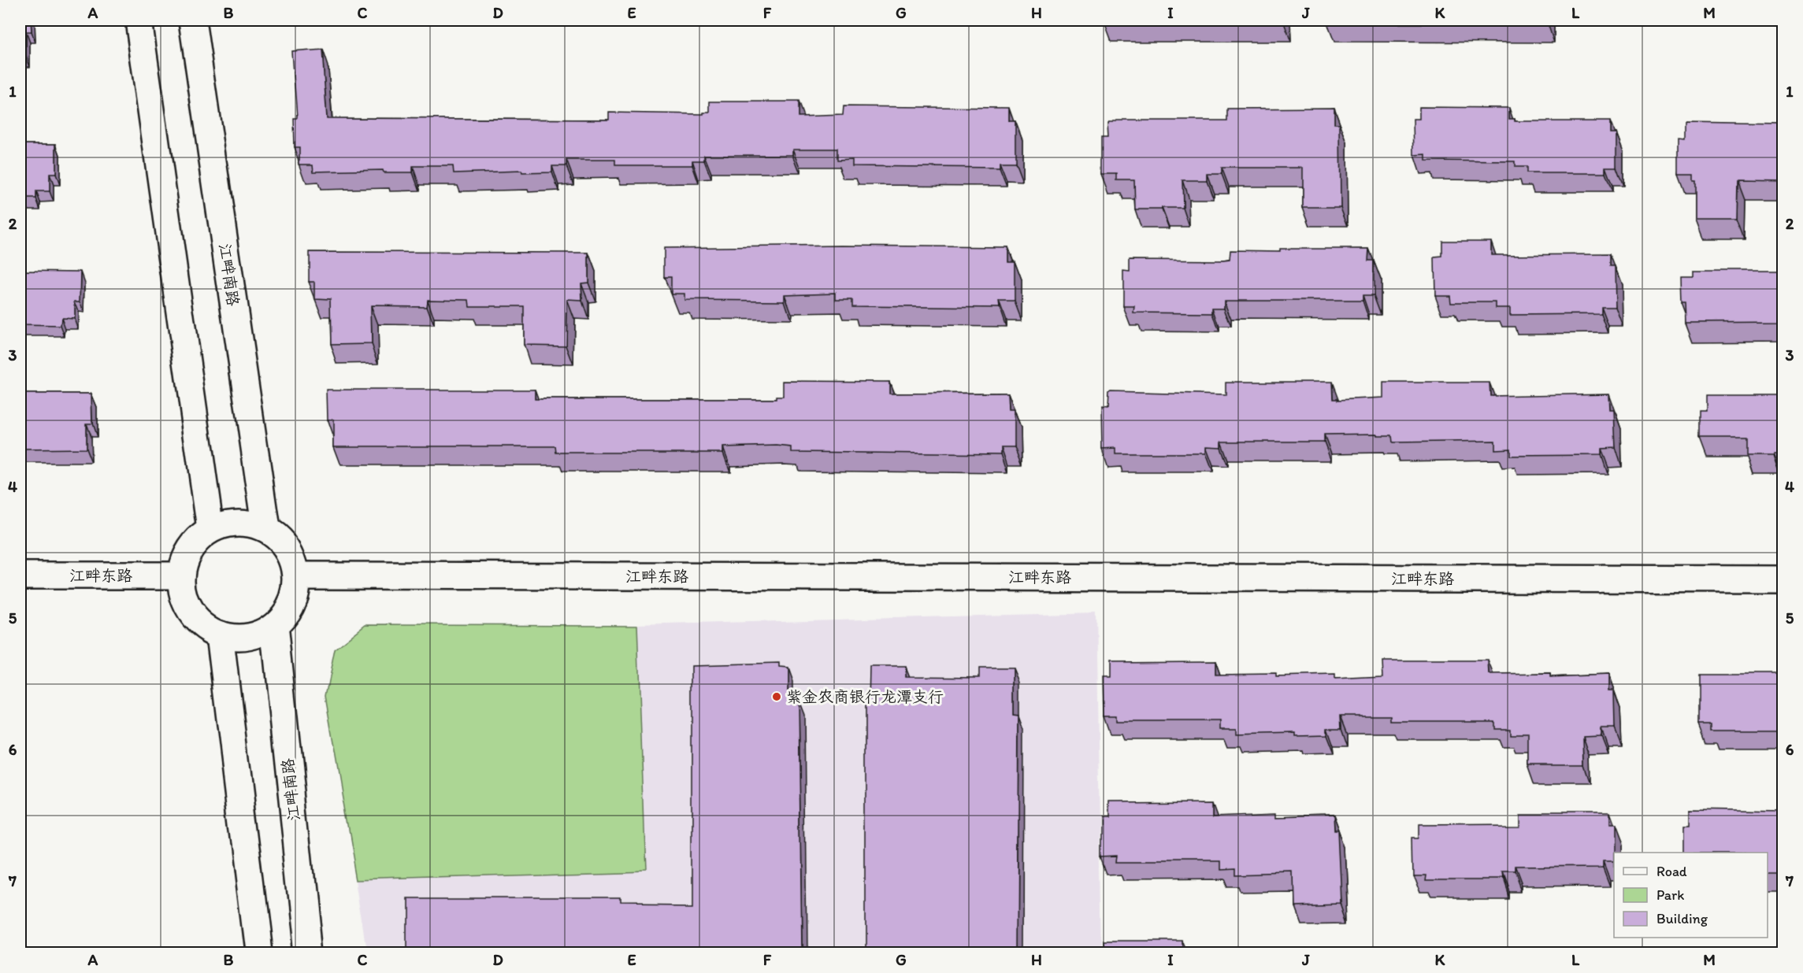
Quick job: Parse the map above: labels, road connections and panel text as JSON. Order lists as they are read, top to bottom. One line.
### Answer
{"streets":{"street":["江畔南路","江畔东路"]},"crossings":[["江畔南路","江畔东路"]],"places":["紫金农商银行龙潭支行"],"legend":["Road","Park","Building"],"grid":{"columns":["A","B","C","D","E","F","G","H","I","J","K","L","M"],"rows":["1","2","3","4","5","6","7"]}}
